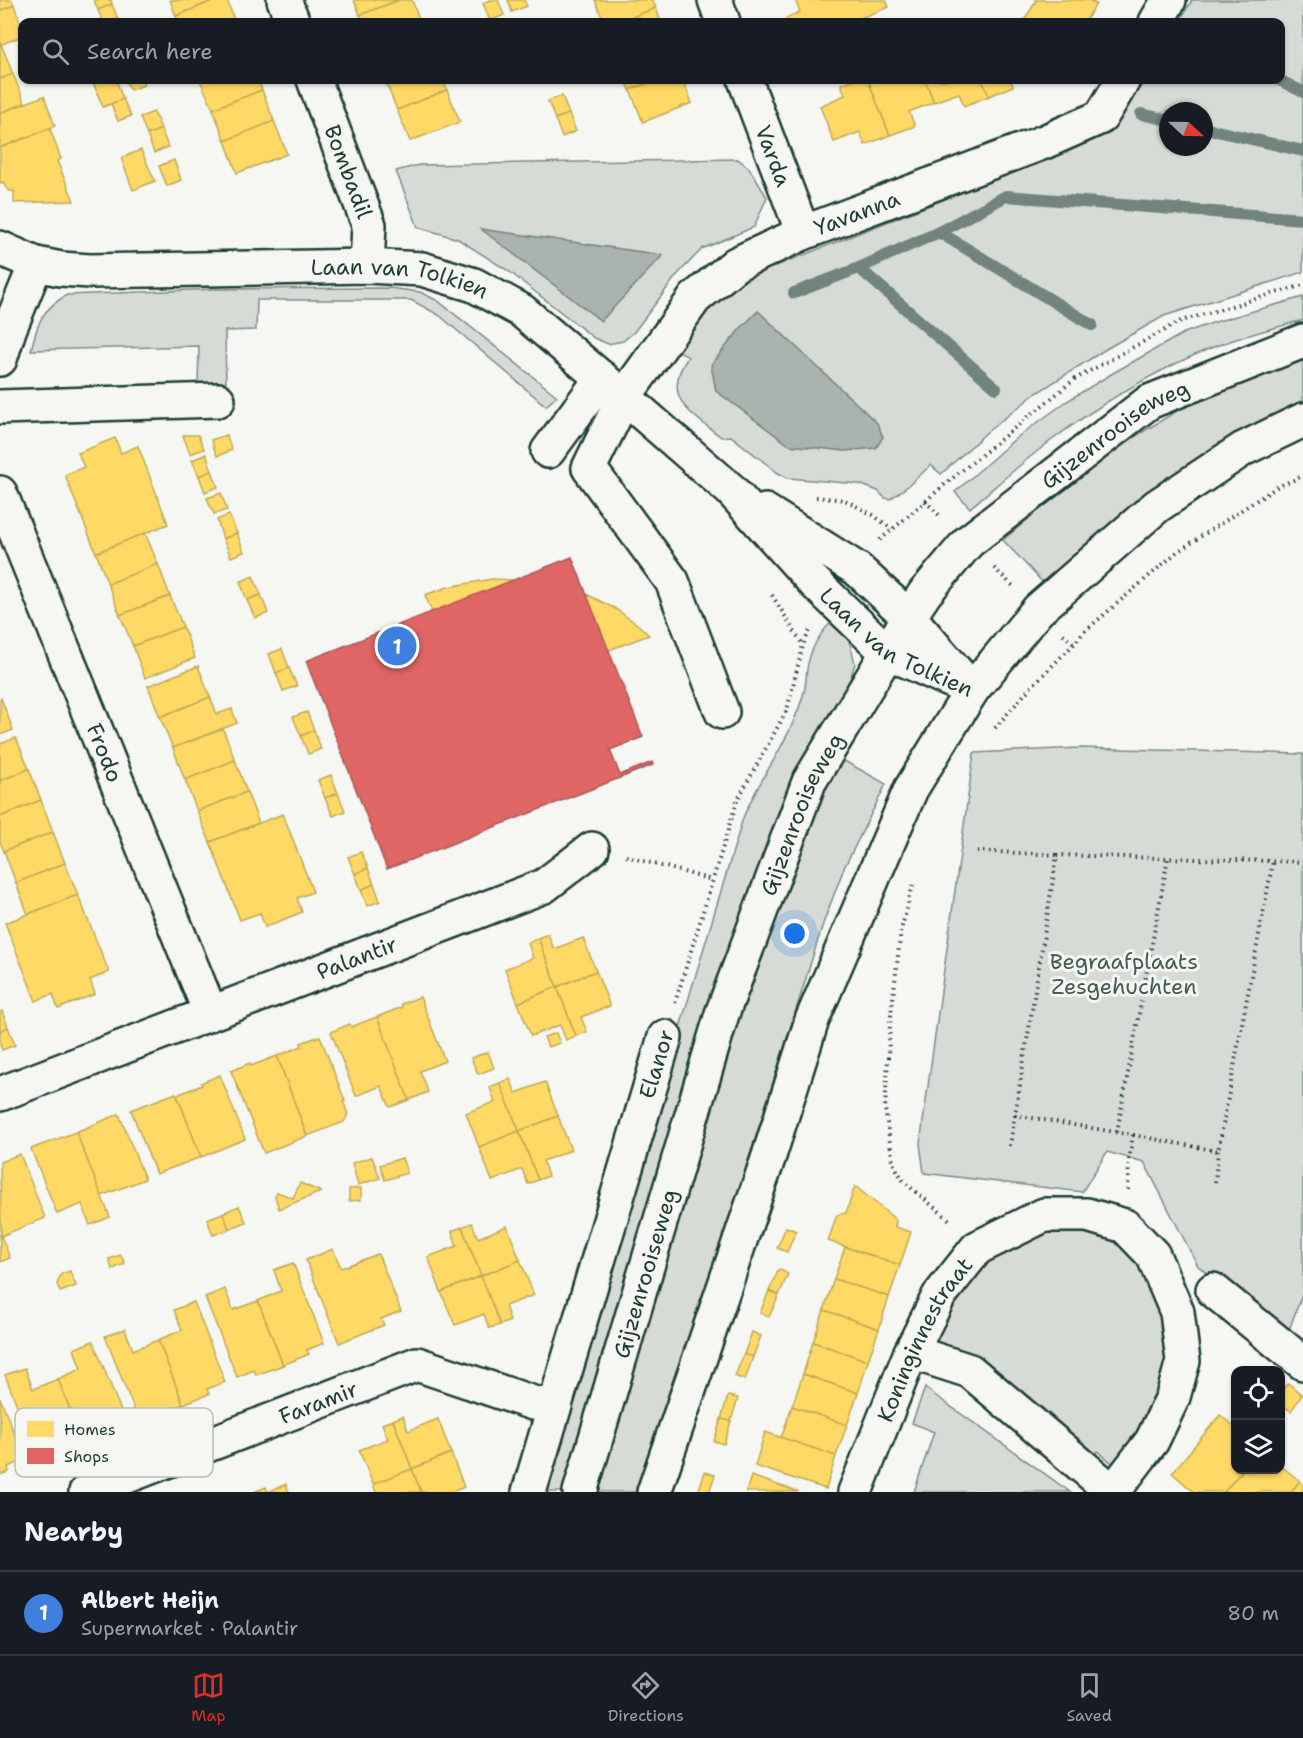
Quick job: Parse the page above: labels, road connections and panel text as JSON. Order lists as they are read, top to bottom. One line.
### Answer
{"streets":{"street":["Varda","Bombadil","Yavanna","Laan van Tolkien","Gijzenrooiseweg","Frodo","Palantir","Elanor","Koninginnestraat","Faramir"]},"crossings":[["Varda","Yavanna"],["Bombadil","Laan van Tolkien"],["Yavanna","Laan van Tolkien"],["Laan van Tolkien","Gijzenrooiseweg"],["Laan van Tolkien","Elanor"],["Frodo","Palantir"],["Elanor","Faramir"]],"parks":["Begraafplaats Zesgehuchten"],"legend":["Homes","Shops"],"north":"right","page":{"search":"Search here","pins":"1","heading":"Nearby","list":[{"mark":"1","name":"Albert Heijn","note":"Supermarket · Palantir","value":"80 m"}],"nav":["Map","Directions","Saved"]}}
